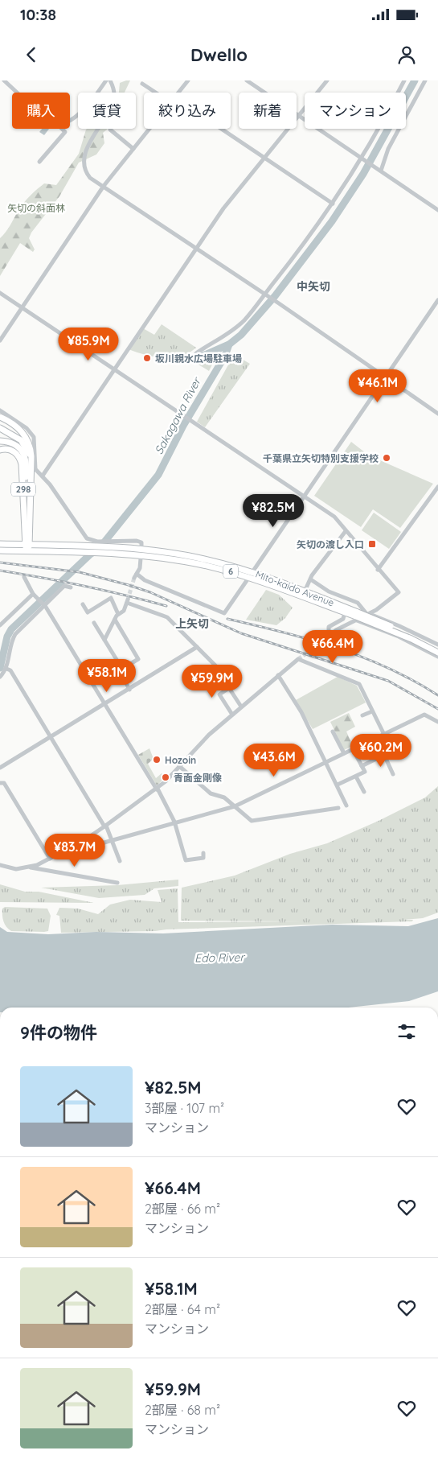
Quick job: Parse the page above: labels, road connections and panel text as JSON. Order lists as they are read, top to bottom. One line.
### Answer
{"streets":{"highway":["298","6","Mito-kaido Avenue"]},"crossings":[["298","Mito-kaido Avenue"]],"districts":["中矢切","上矢切"],"water":["Sakagawa River","Edo River"],"parks":["矢切の斜面林"],"places":{"other":["坂川親水広場駐車場","千葉県立矢切特別支援学校","Hozoin","青面金剛像"],"transit":["矢切の渡し入口"]},"page":{"status":"10:38","header":"Dwello","chip":["購入","賃貸","絞り込み","新着","マンション"],"price":["¥85.9M","¥46.1M","¥82.5M","¥66.4M","¥58.1M","¥59.9M","¥60.2M","¥43.6M","¥83.7M"],"heading":"9件の物件","list":[{"name":"¥82.5M","note":"3部屋 · 107 m² · マンション"},{"name":"¥66.4M","note":"2部屋 · 66 m² · マンション"},{"name":"¥58.1M","note":"2部屋 · 64 m² · マンション"},{"name":"¥59.9M","note":"2部屋 · 68 m² · マンション"}]}}
